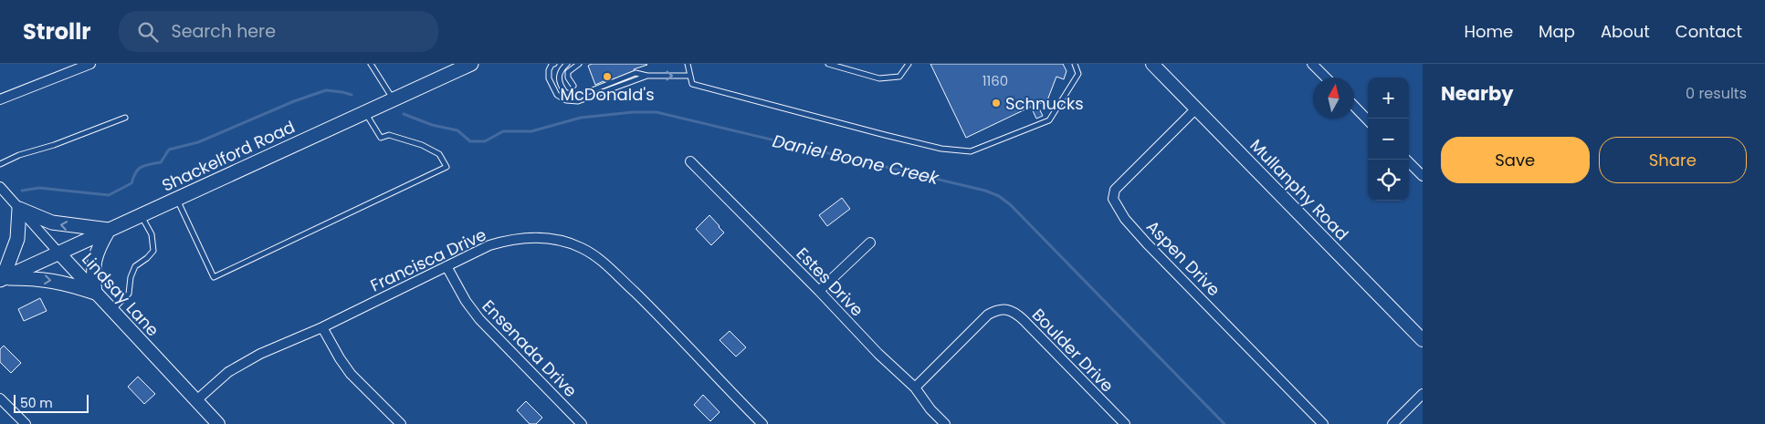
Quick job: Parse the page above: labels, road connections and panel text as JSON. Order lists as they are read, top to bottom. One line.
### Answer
{"streets":{"main road":["Shackelford Road"],"street":["Mullanphy Road","Aspen Drive","Francisca Drive","Estes Drive","Lindsay Lane","Ensenada Drive","Boulder Drive"]},"crossings":[["Shackelford Road","Lindsay Lane"],["Mullanphy Road","Aspen Drive"],["Francisca Drive","Lindsay Lane"],["Francisca Drive","Ensenada Drive"],["Estes Drive","Boulder Drive"]],"water":["Daniel Boone Creek"],"places":["McDonald's","Schnucks"],"house_numbers":["1160"],"scale_bar":"50 m","north":"top","page":{"header":"Strollr","search":"Search here","nav":["Home","Map","About","Contact"],"heading":["Nearby","0 results"],"map_buttons":["+","−"],"buttons":["Save","Share"],"scale":"50 m"}}
